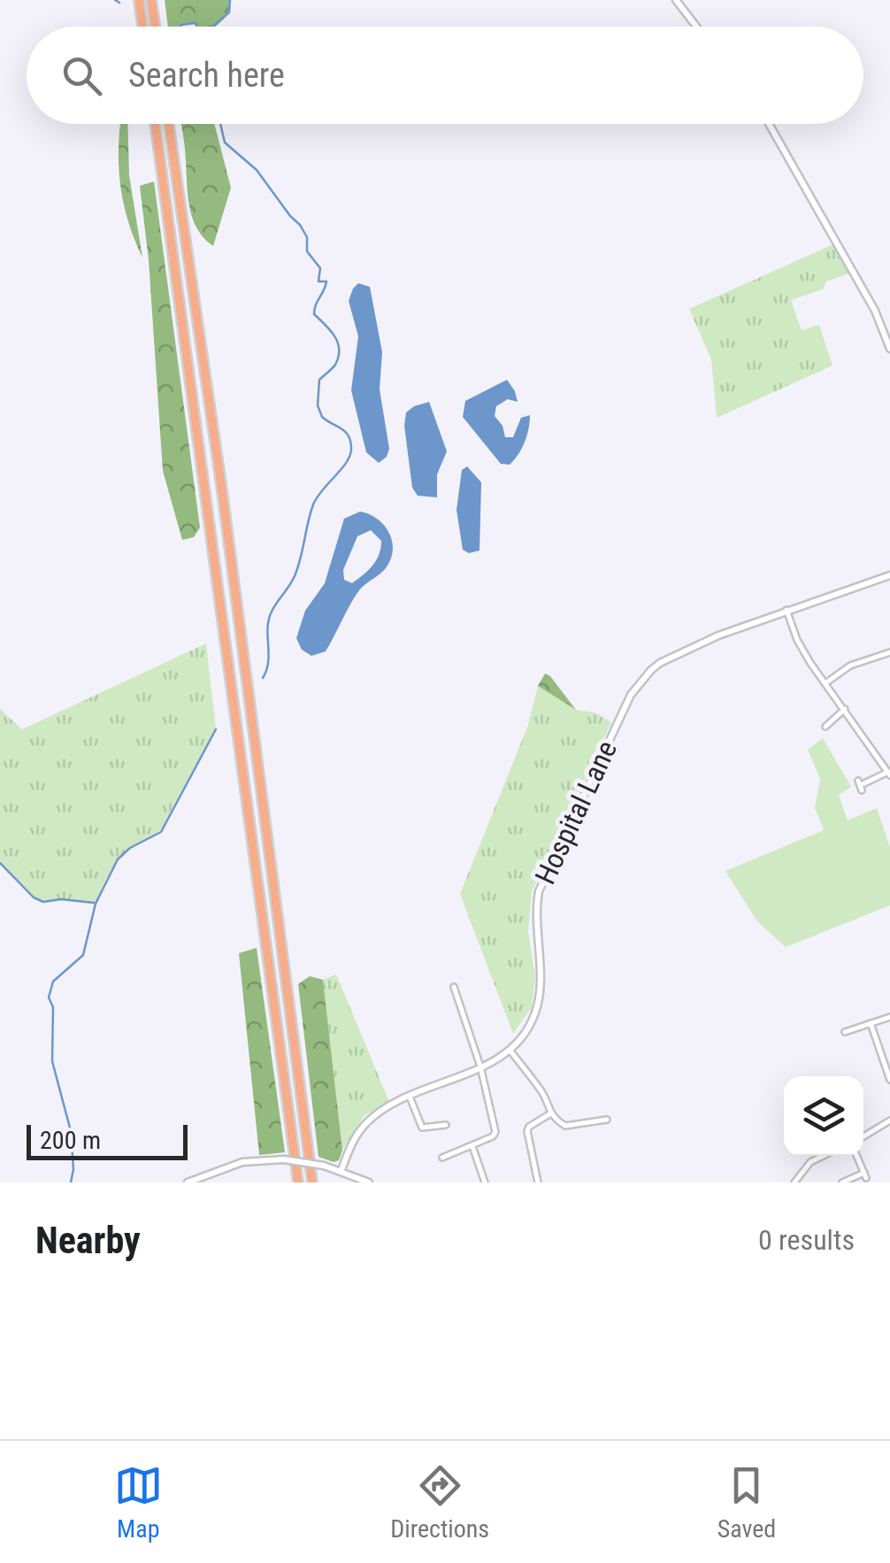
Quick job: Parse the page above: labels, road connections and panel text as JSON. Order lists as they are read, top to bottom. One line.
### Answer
{"streets":{"street":["Hospital Lane"]},"scale_bar":"200 m","page":{"search":"Search here","scale":"200 m","heading":["Nearby","0 results"],"nav":["Map","Directions","Saved"]}}
